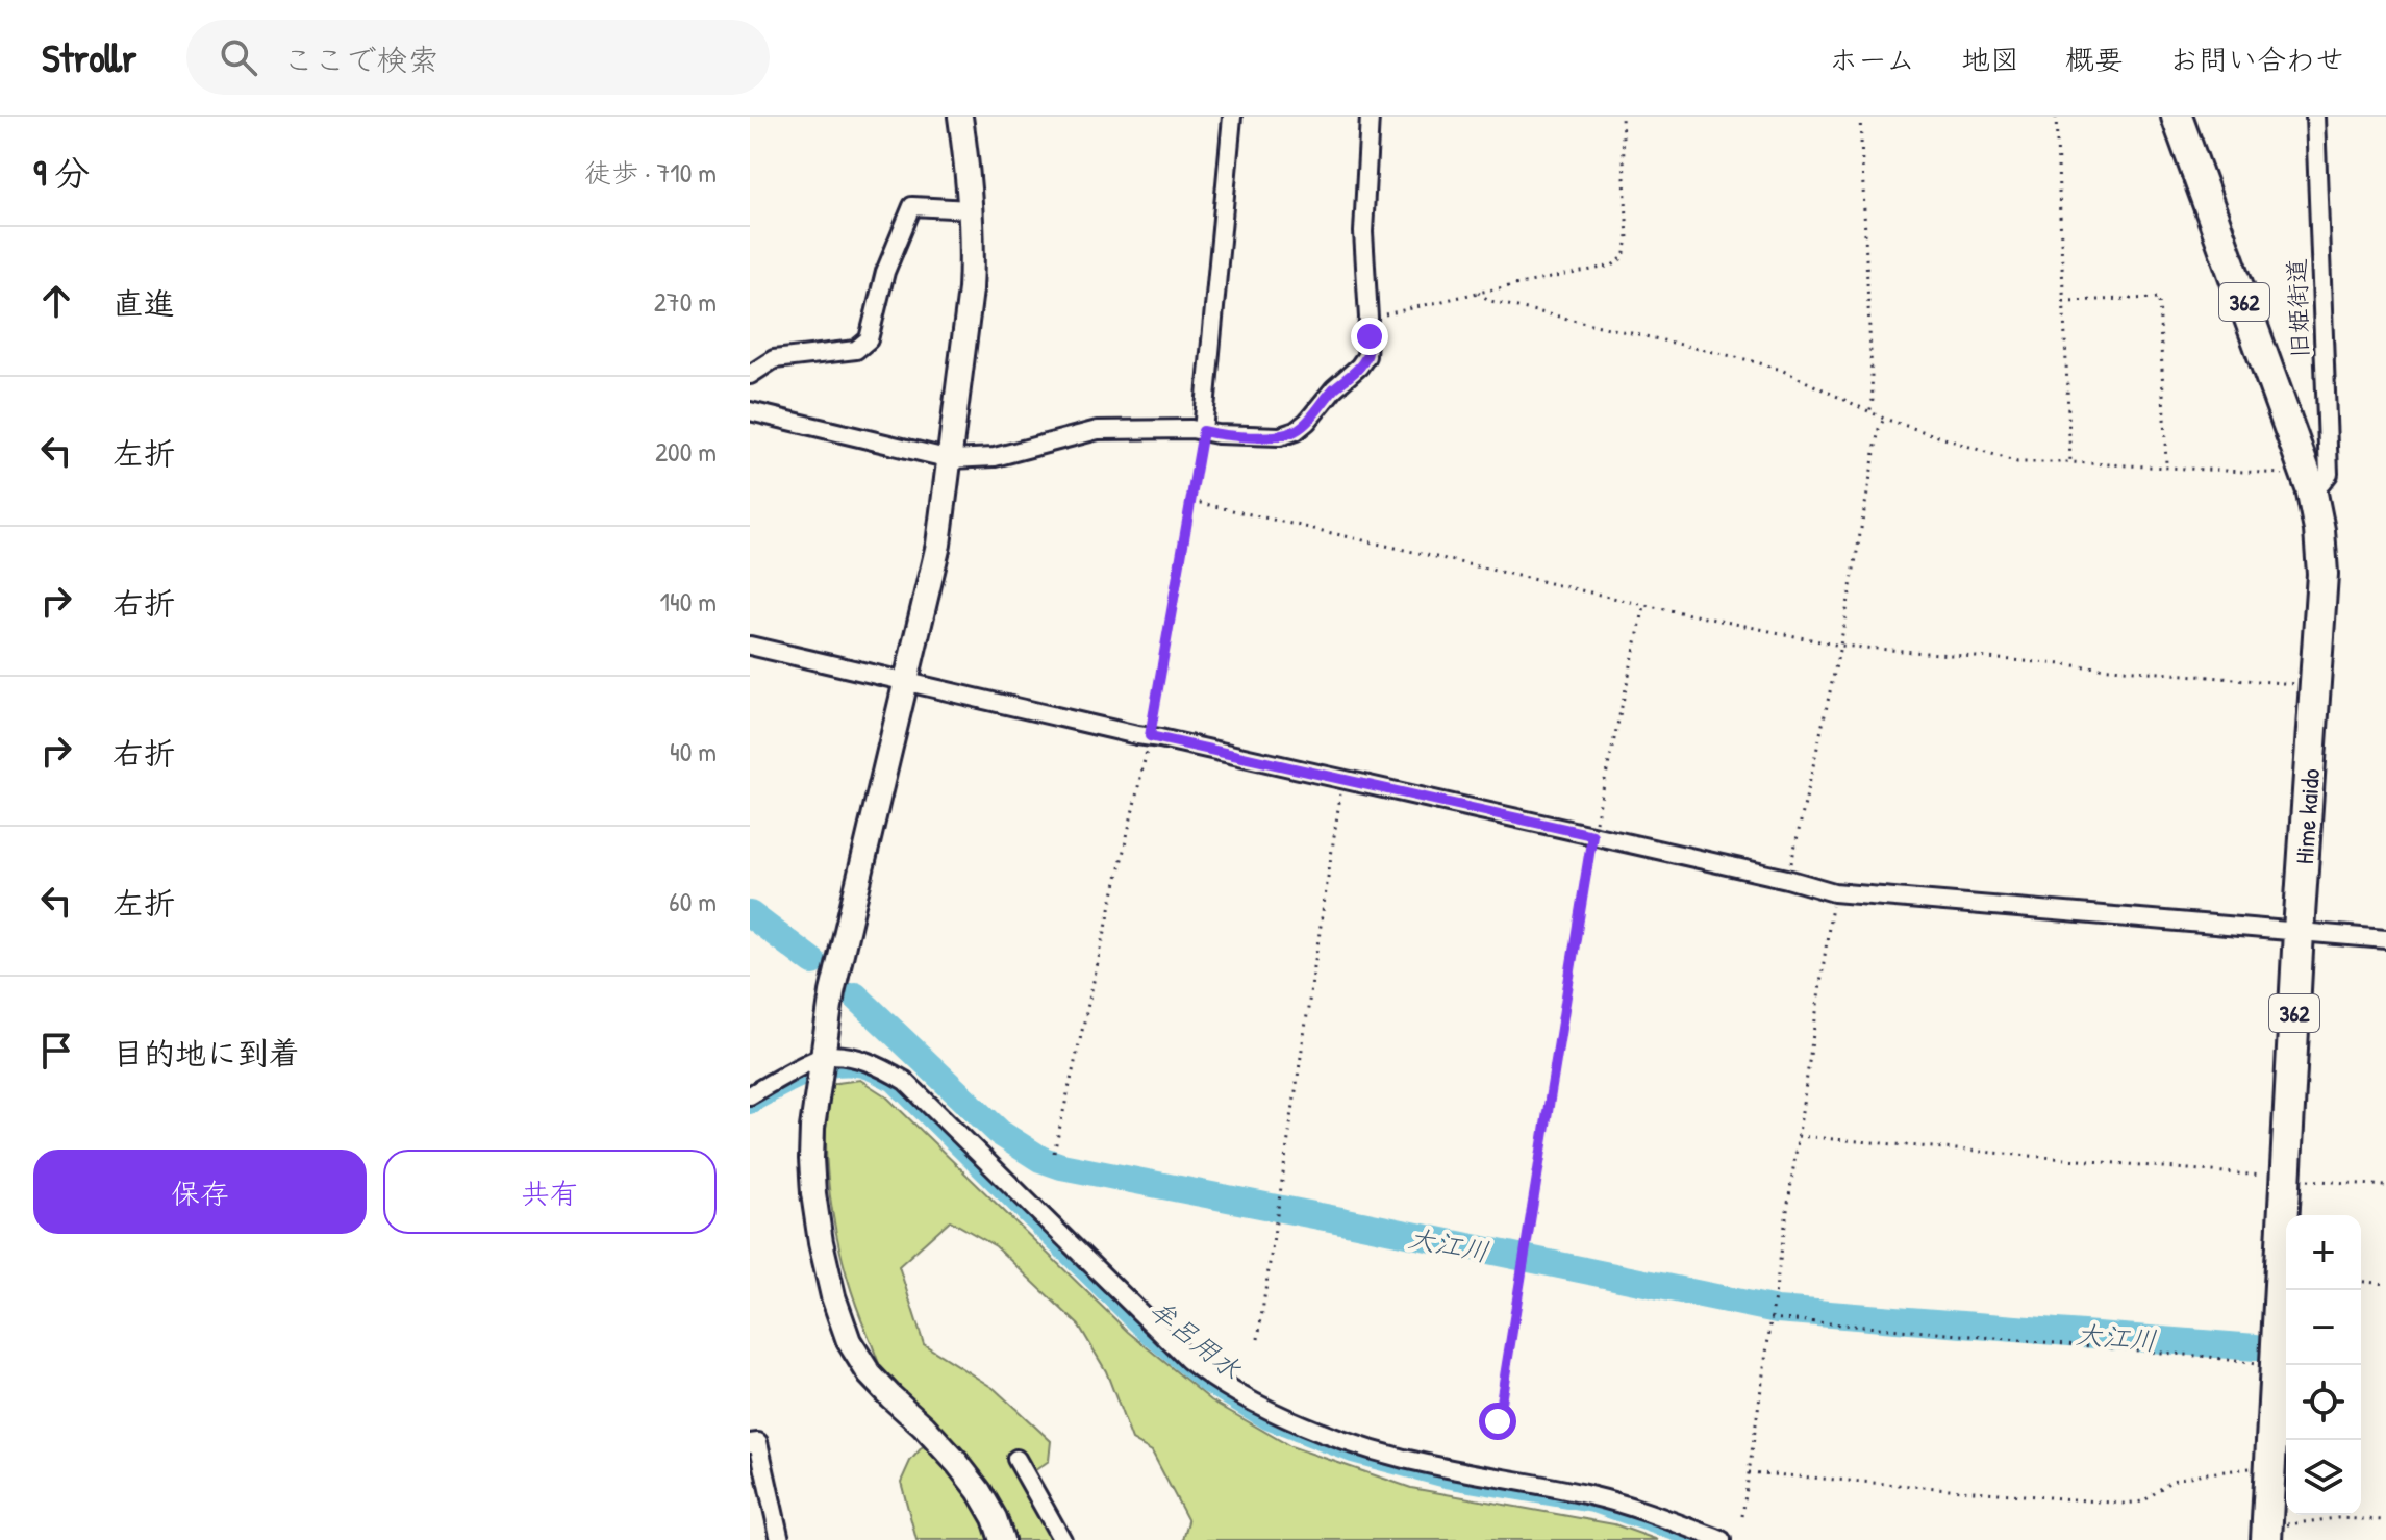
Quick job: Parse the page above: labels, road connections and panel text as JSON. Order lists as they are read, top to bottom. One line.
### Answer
{"streets":{"highway":["362","Hime kaido"],"street":["旧姫街道"]},"crossings":[["旧姫街道","Hime kaido"]],"water":["大江川","牟呂用水"],"page":{"header":"Strollr","search":"ここで検索","nav":["ホーム","地図","概要","お問い合わせ"],"heading":["9 分","徒歩 · 710 m"],"list":[["直進","270 m"],["左折","200 m"],["右折","140 m"],["右折","40 m"],["左折","60 m"],"目的地に到着"],"buttons":["保存","共有"],"map_buttons":["+","−"]}}
